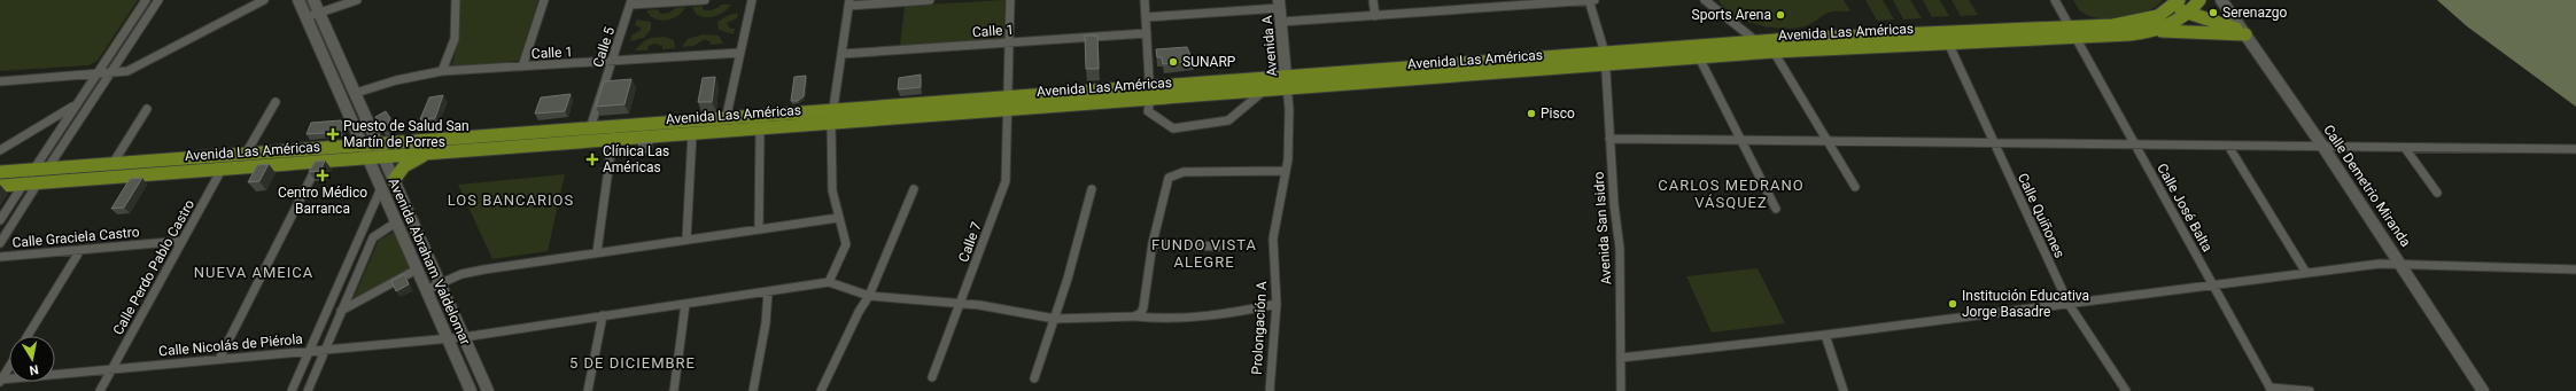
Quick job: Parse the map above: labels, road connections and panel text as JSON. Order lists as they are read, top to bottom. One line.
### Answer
{"streets":{"main road":["Avenida Las Américas","Avenida A","Calle Demetrio Miranda","Avenida Abraham Valdelomar"],"street":["Calle 1","Calle 5","Calle José Balta","Calle Quiñones","Avenida San Isidro","Calle Graciela Castro","Calle 7","Calle Perdo Pablo Castro","Prolongación A","Calle Nicolás de Piérola"]},"crossings":[["Calle 1","Calle 5"],["Calle 1","Calle 7"],["Calle 1","Avenida Abraham Valdelomar"],["Avenida Las Américas","Avenida A"],["Avenida Las Américas","Calle 5"],["Avenida Las Américas","Calle José Balta"],["Avenida Las Américas","Calle Quiñones"],["Avenida Las Américas","Avenida San Isidro"],["Avenida Las Américas","Calle 7"],["Avenida Las Américas","Avenida Abraham Valdelomar"],["Avenida Las Américas","Calle Perdo Pablo Castro"],["Avenida Las Américas","Prolongación A"],["Avenida A","Prolongación A"],["Calle Graciela Castro","Calle Perdo Pablo Castro"],["Avenida Abraham Valdelomar","Calle Nicolás de Piérola"],["Calle Perdo Pablo Castro","Calle Nicolás de Piérola"]],"districts":["CARLOS MEDRANO VÁSQUEZ","LOS BANCARIOS","FUNDO VISTA ALEGRE","NUEVA AMEICA","5 DE DICIEMBRE"],"places":{"other":["Serenazgo","Sports Arena","SUNARP","Pisco","Institución Educativa Jorge Basadre"],"health":["Puesto de Salud San Martín de Porres","Clínica Las Américas","Centro Médico Barranca"]},"north":"bottom"}
